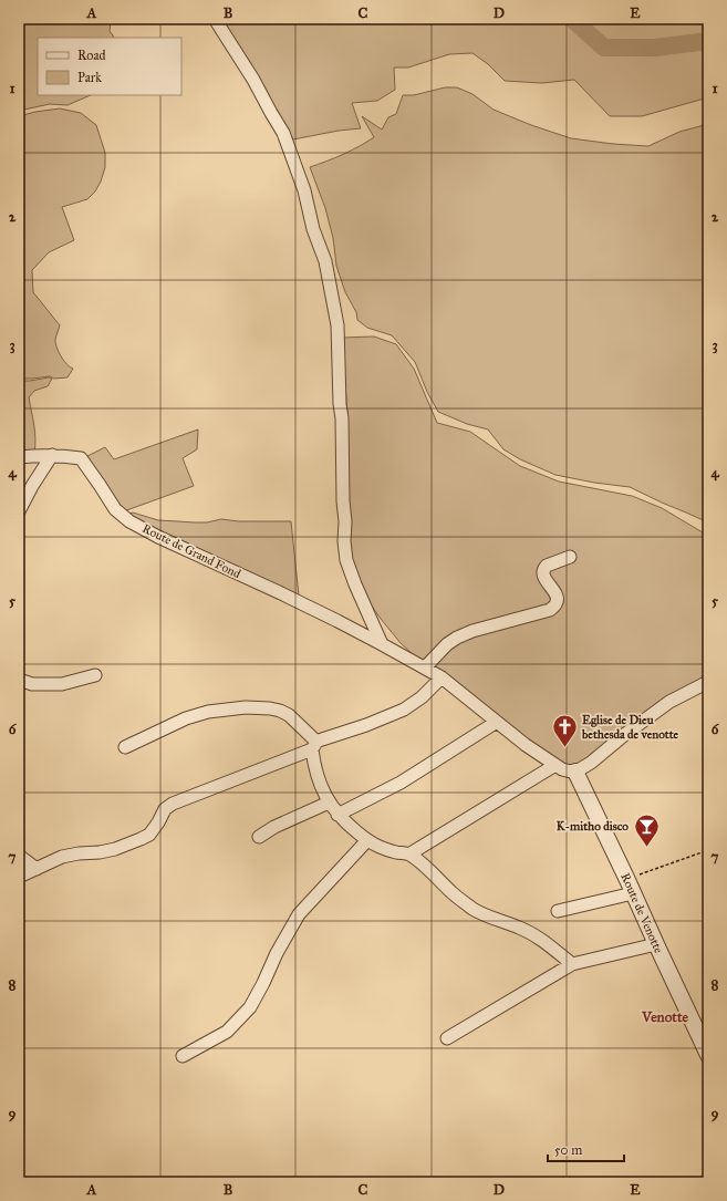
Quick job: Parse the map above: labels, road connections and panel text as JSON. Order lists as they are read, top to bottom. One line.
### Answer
{"streets":{"street":["Route de Grand Fond","Route de Venotte"]},"crossings":[["Route de Grand Fond","Route de Venotte"]],"districts":["Venotte"],"places":{"church":["Eglise de Dieu bethesda de venotte"],"bar":["K-mitho disco"]},"legend":["Road","Park"],"scale_bar":"50 m","grid":{"columns":["A","B","C","D","E"],"rows":["1","2","3","4","5","6","7","8","9"]}}
